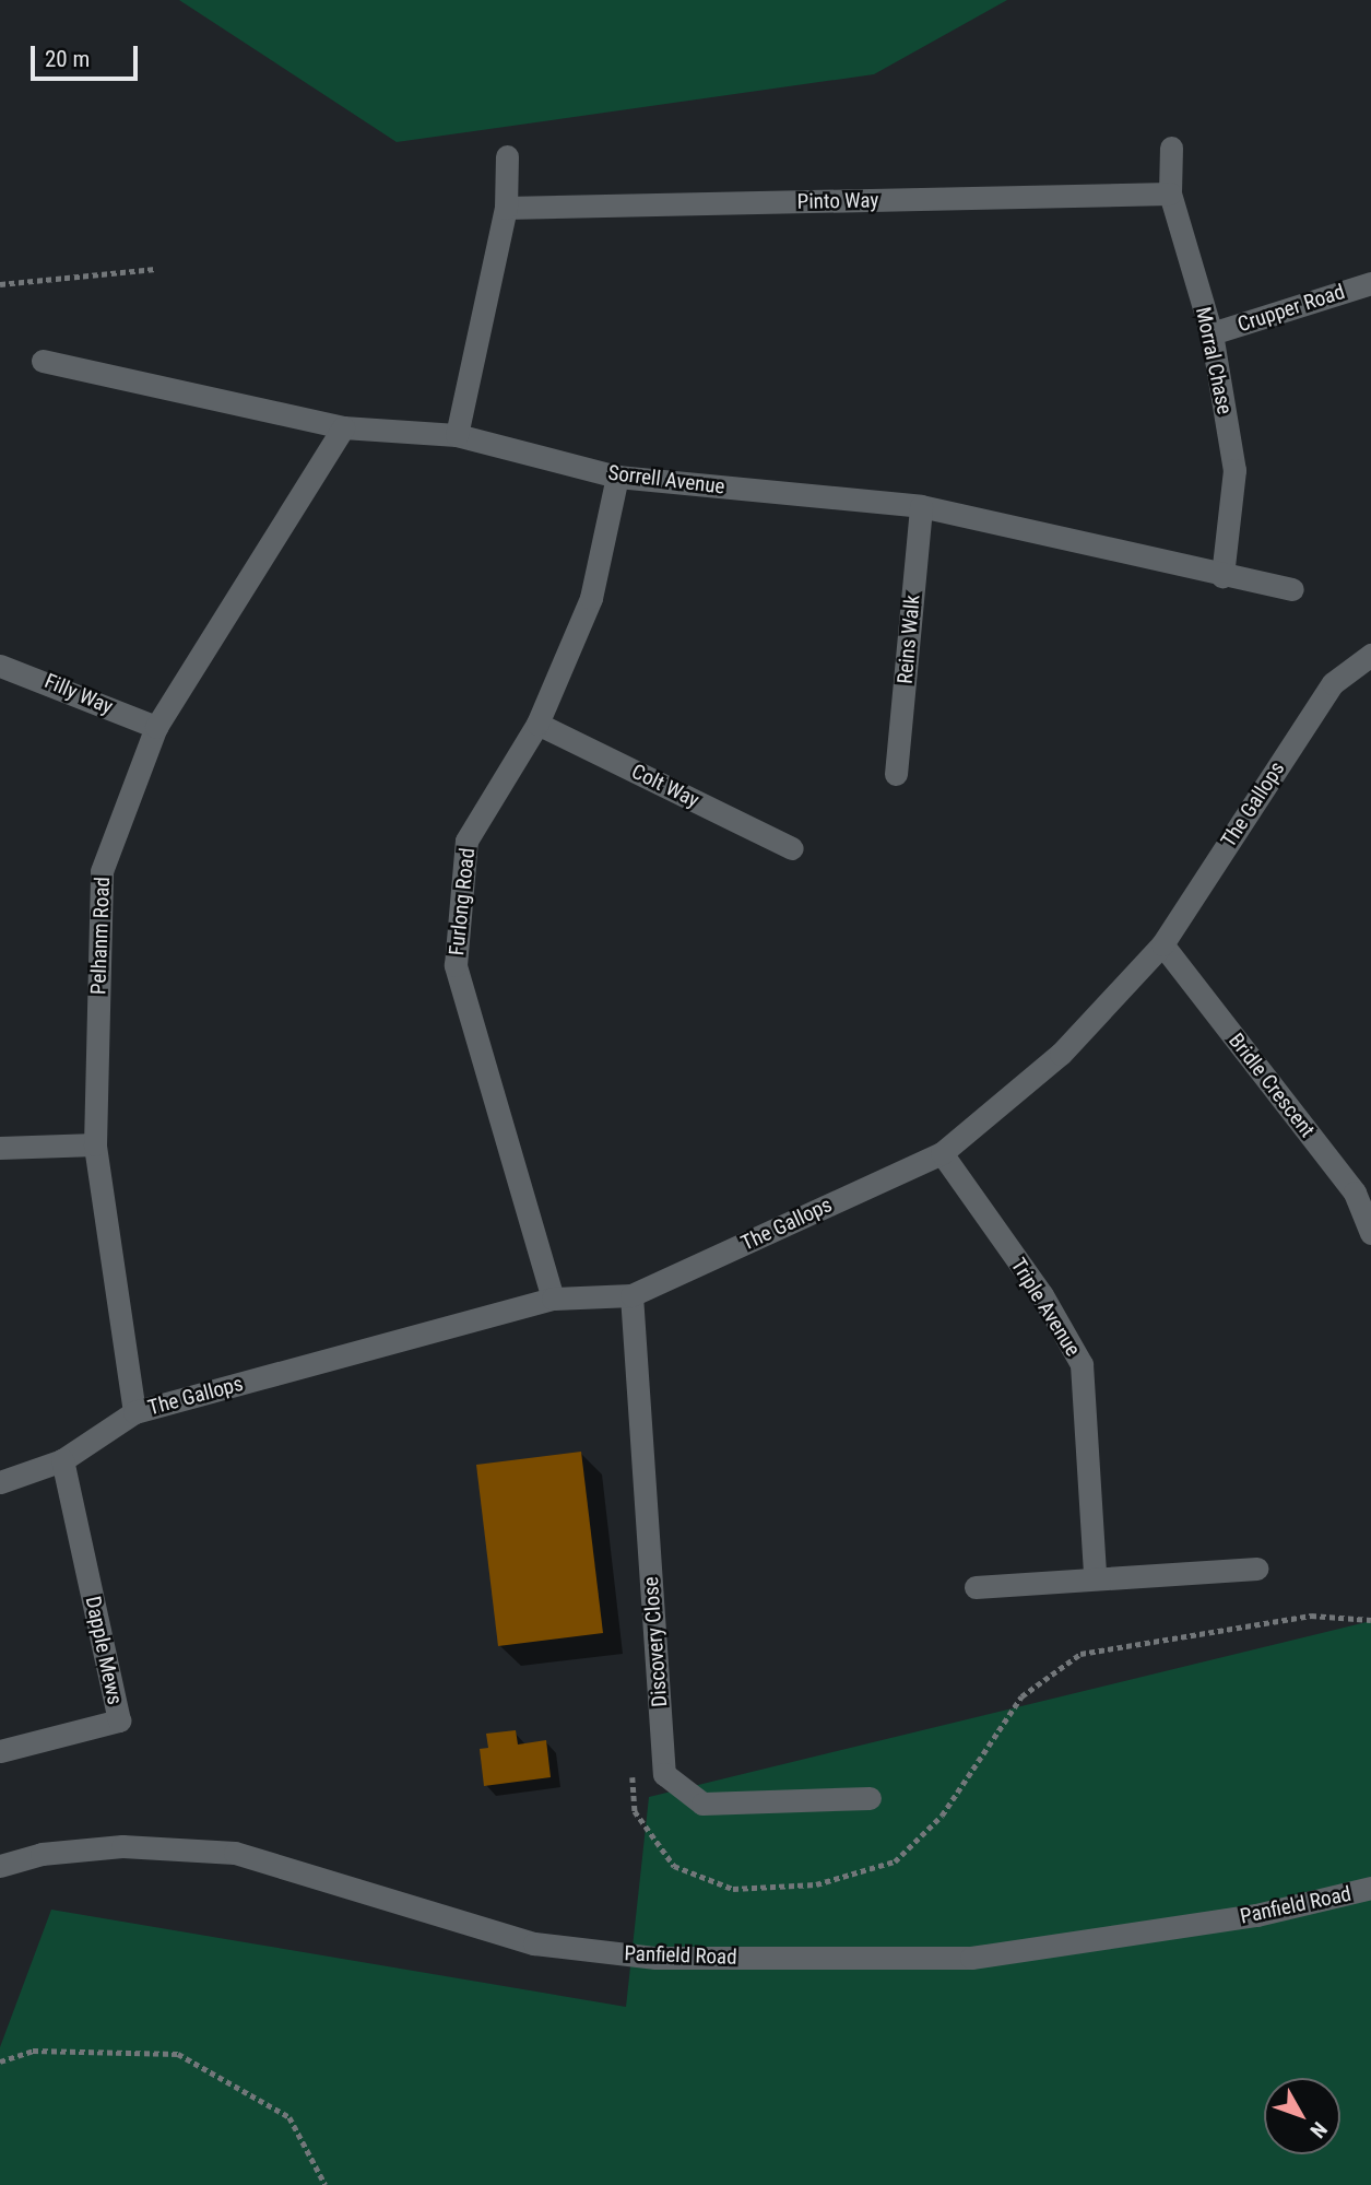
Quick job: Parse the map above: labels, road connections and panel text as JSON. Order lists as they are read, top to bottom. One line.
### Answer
{"streets":{"street":["Pinto Way","Crupper Road","Morral Chase","Sorrell Avenue","Reins Walk","Filly Way","Colt Way","The Gallops","Furlong Road","Pelhanm Road","Bridle Crescent","Triple Avenue","Discovery Close","Dapple Mews","Panfield Road"]},"crossings":[["Pinto Way","Morral Chase"],["Crupper Road","Morral Chase"],["Morral Chase","Sorrell Avenue"],["Sorrell Avenue","Reins Walk"],["Sorrell Avenue","Furlong Road"],["Sorrell Avenue","Pelhanm Road"],["Filly Way","Pelhanm Road"],["Colt Way","Furlong Road"],["The Gallops","Furlong Road"],["The Gallops","Pelhanm Road"],["The Gallops","Bridle Crescent"],["The Gallops","Triple Avenue"],["The Gallops","Discovery Close"],["The Gallops","Dapple Mews"]],"scale_bar":"20 m","north":"bottom right"}
